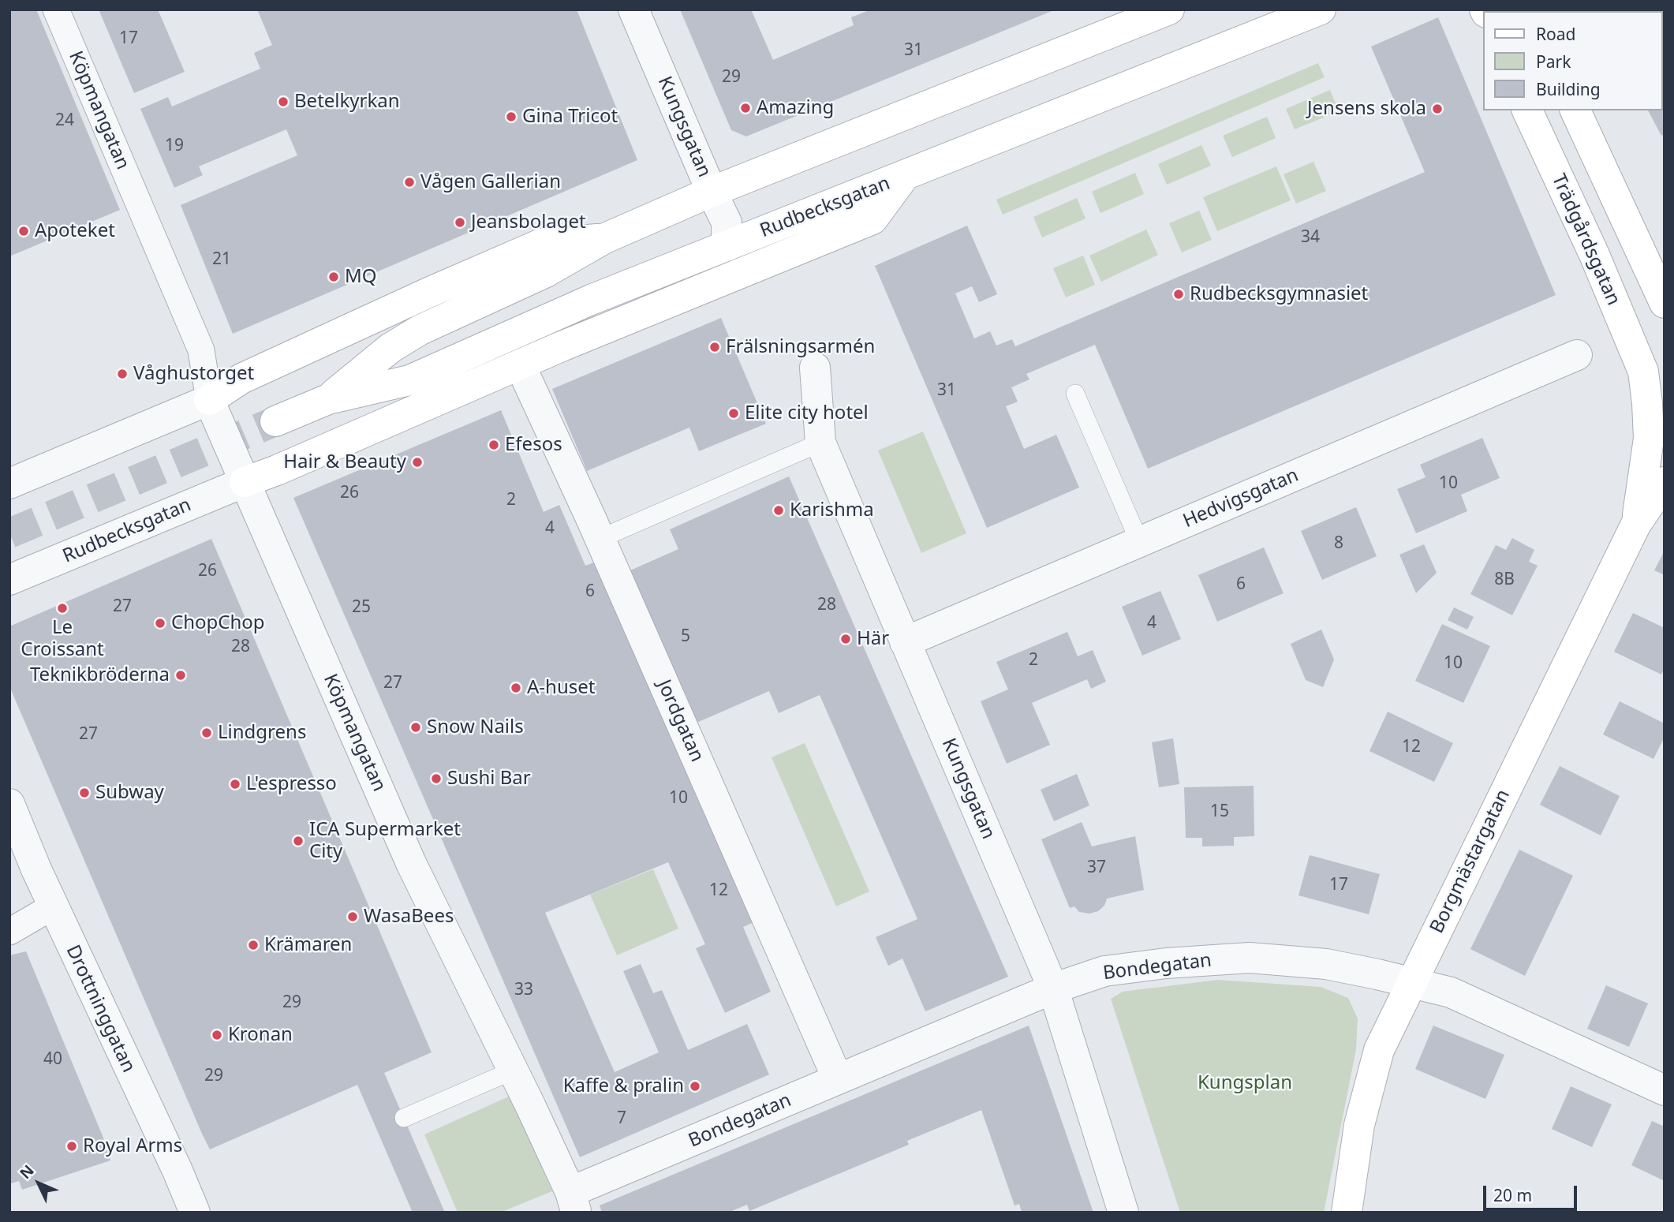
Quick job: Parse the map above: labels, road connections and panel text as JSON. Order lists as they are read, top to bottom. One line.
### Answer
{"streets":{"main road":["Rudbecksgatan","Trädgårdsgatan","Borgmästargatan"],"street":["Köpmangatan","Kungsgatan","Hedvigsgatan","Jordgatan","Bondegatan","Drottninggatan"]},"crossings":[["Köpmangatan","Rudbecksgatan"],["Köpmangatan","Bondegatan"],["Kungsgatan","Rudbecksgatan"],["Kungsgatan","Hedvigsgatan"],["Kungsgatan","Bondegatan"],["Trädgårdsgatan","Borgmästargatan"],["Jordgatan","Bondegatan"],["Borgmästargatan","Bondegatan"]],"parks":["Kungsplan"],"places":["Betelkyrkan","Amazing","Jensens skola","Gina Tricot","Vågen Gallerian","Jeansbolaget","Apoteket","MQ","Rudbecksgymnasiet","Frälsningsarmén","Våghustorget","Elite city hotel","Efesos","Hair & Beauty","Karishma","Le Croissant","ChopChop","Här","Teknikbröderna","A-huset","Snow Nails","Lindgrens","Sushi Bar","L'espresso","Subway","ICA Supermarket City","WasaBees","Krämaren","Kronan","Kaffe & pralin","Royal Arms"],"house_numbers":["17","31","29","24","19","34","21","31","10","26","2","4","8","26","8B","6","6","28","27","25","4","5","28","2","10","27","27","12","10","15","37","17","12","33","29","40","29","7"],"legend":["Road","Park","Building"],"scale_bar":"20 m","north":"top left"}
